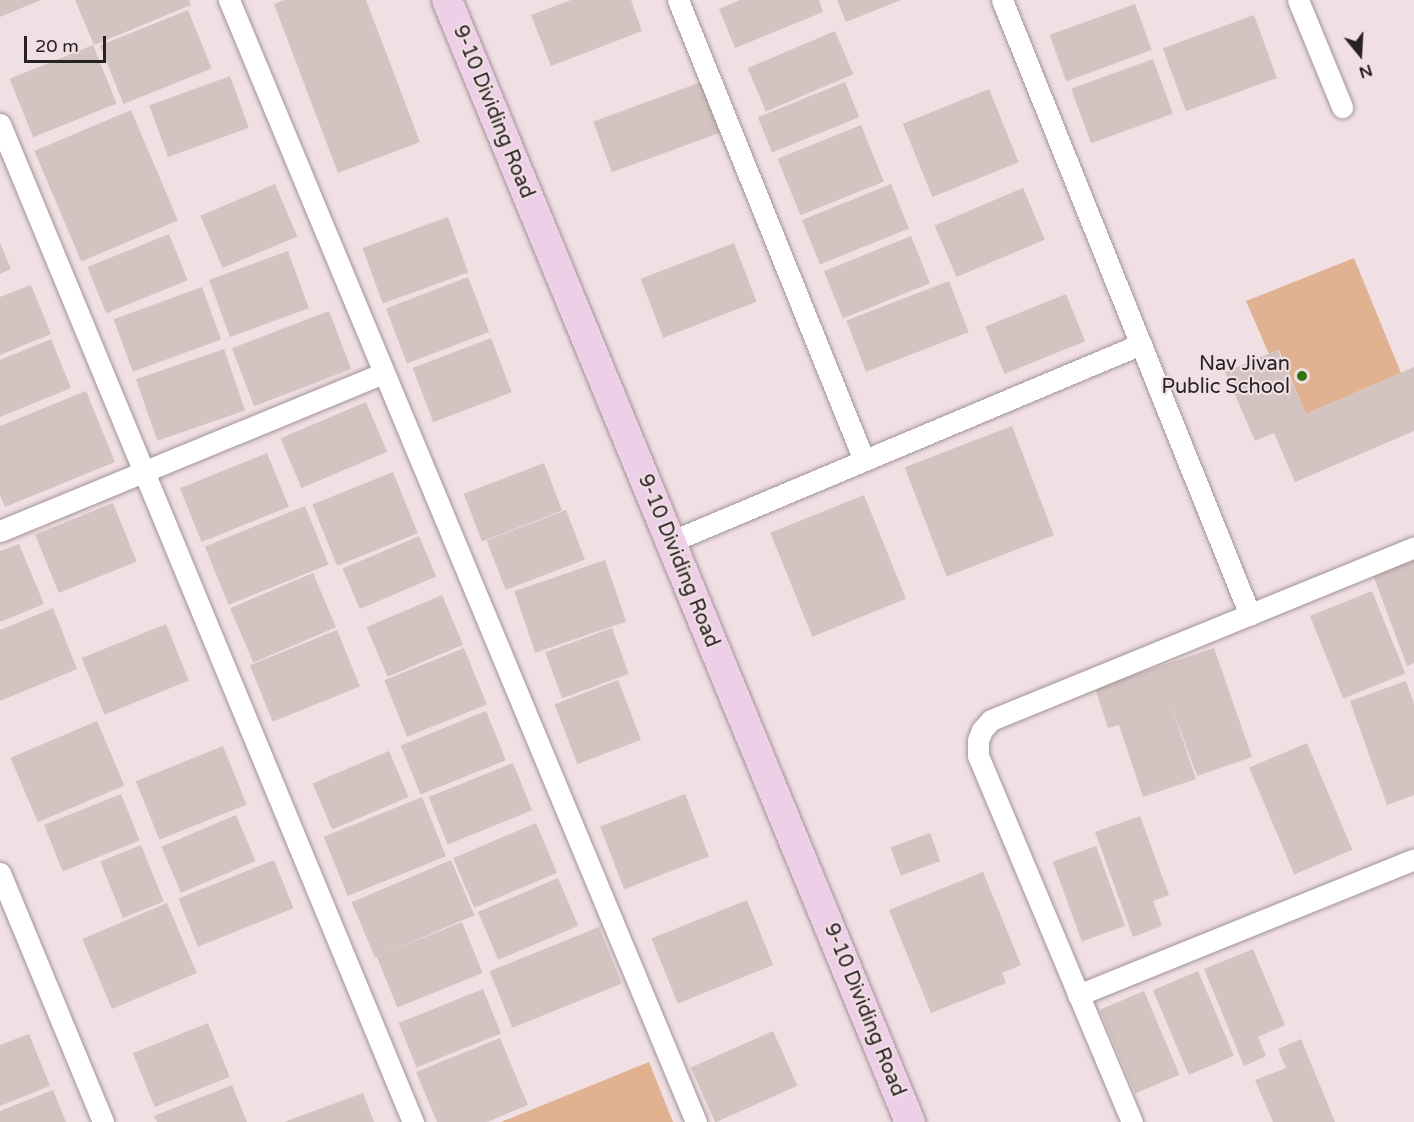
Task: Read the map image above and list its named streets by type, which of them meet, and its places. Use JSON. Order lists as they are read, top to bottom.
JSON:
{
  "streets": {
    "street": ["9-10 Dividing Road"]
  },
  "places": ["Nav Jivan Public School"],
  "scale_bar": "20 m",
  "north": "bottom"
}
